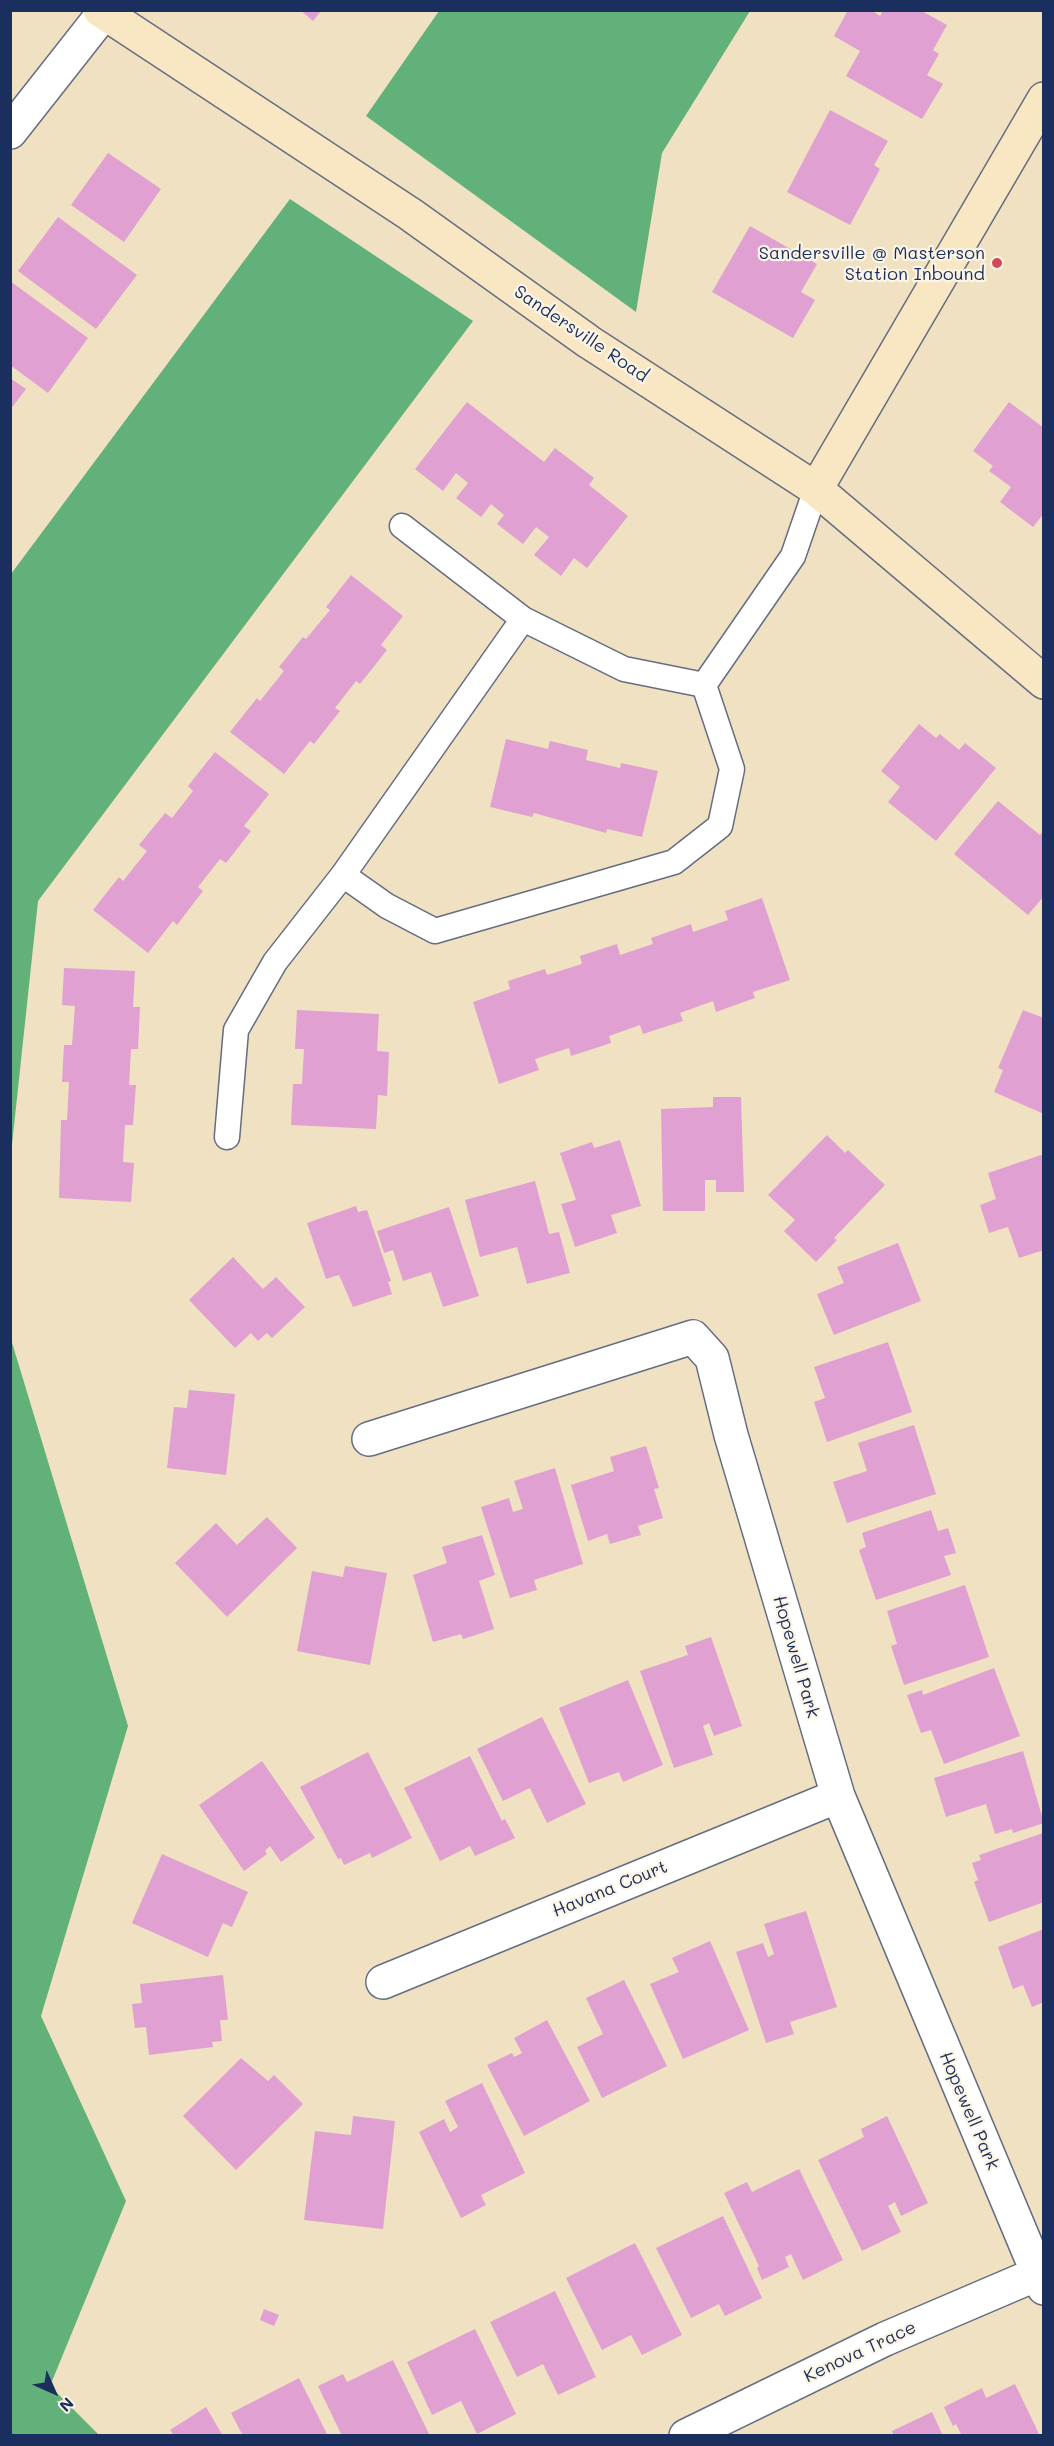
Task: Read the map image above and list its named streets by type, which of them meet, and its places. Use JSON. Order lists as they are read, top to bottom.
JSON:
{
  "streets": {
    "street": [
      "Sandersville Road",
      "Hopewell Park",
      "Havana Court",
      "Kenova Trace"
    ]
  },
  "crossings": [
    ["Hopewell Park", "Havana Court"],
    ["Hopewell Park", "Kenova Trace"]
  ],
  "places": ["Sandersville @ Masterson Station Inbound"],
  "north": "bottom right"
}
